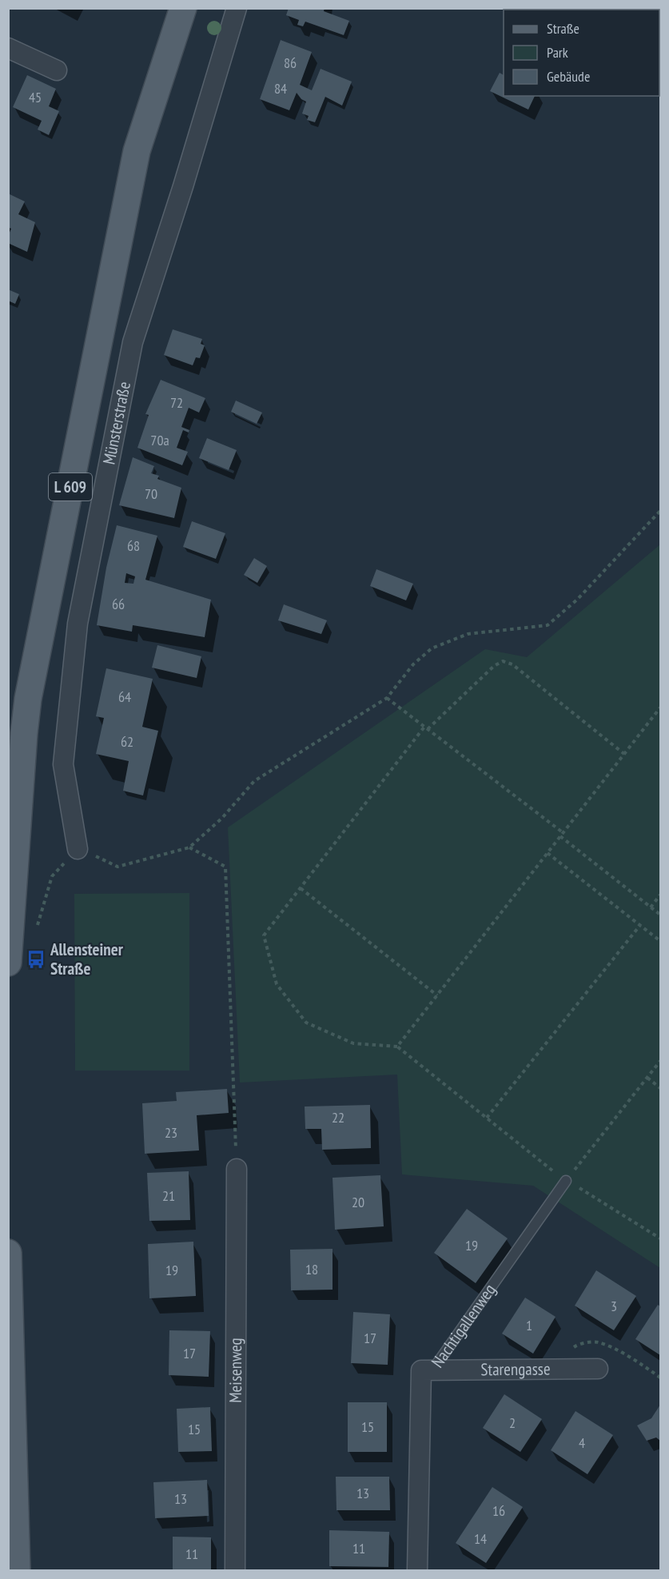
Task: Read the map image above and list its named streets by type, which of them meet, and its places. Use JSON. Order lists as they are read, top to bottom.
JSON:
{
  "streets": {
    "main road": ["Münsterstraße", "L 609"],
    "street": ["Nachtigallenweg", "Meisenweg", "Starengasse"]
  },
  "crossings": [
    ["Nachtigallenweg", "Starengasse"]
  ],
  "places": {
    "bus stop": ["Allensteiner Straße"]
  },
  "house_numbers": [
    "86",
    "84",
    "45",
    "72",
    "70a",
    "70",
    "68",
    "66",
    "64",
    "62",
    "22",
    "23",
    "21",
    "20",
    "19",
    "18",
    "19",
    "3",
    "1",
    "17",
    "17",
    "2",
    "15",
    "15",
    "4",
    "13",
    "13",
    "16",
    "14",
    "11",
    "11"
  ],
  "legend": ["Straße", "Park", "Gebäude"]
}
